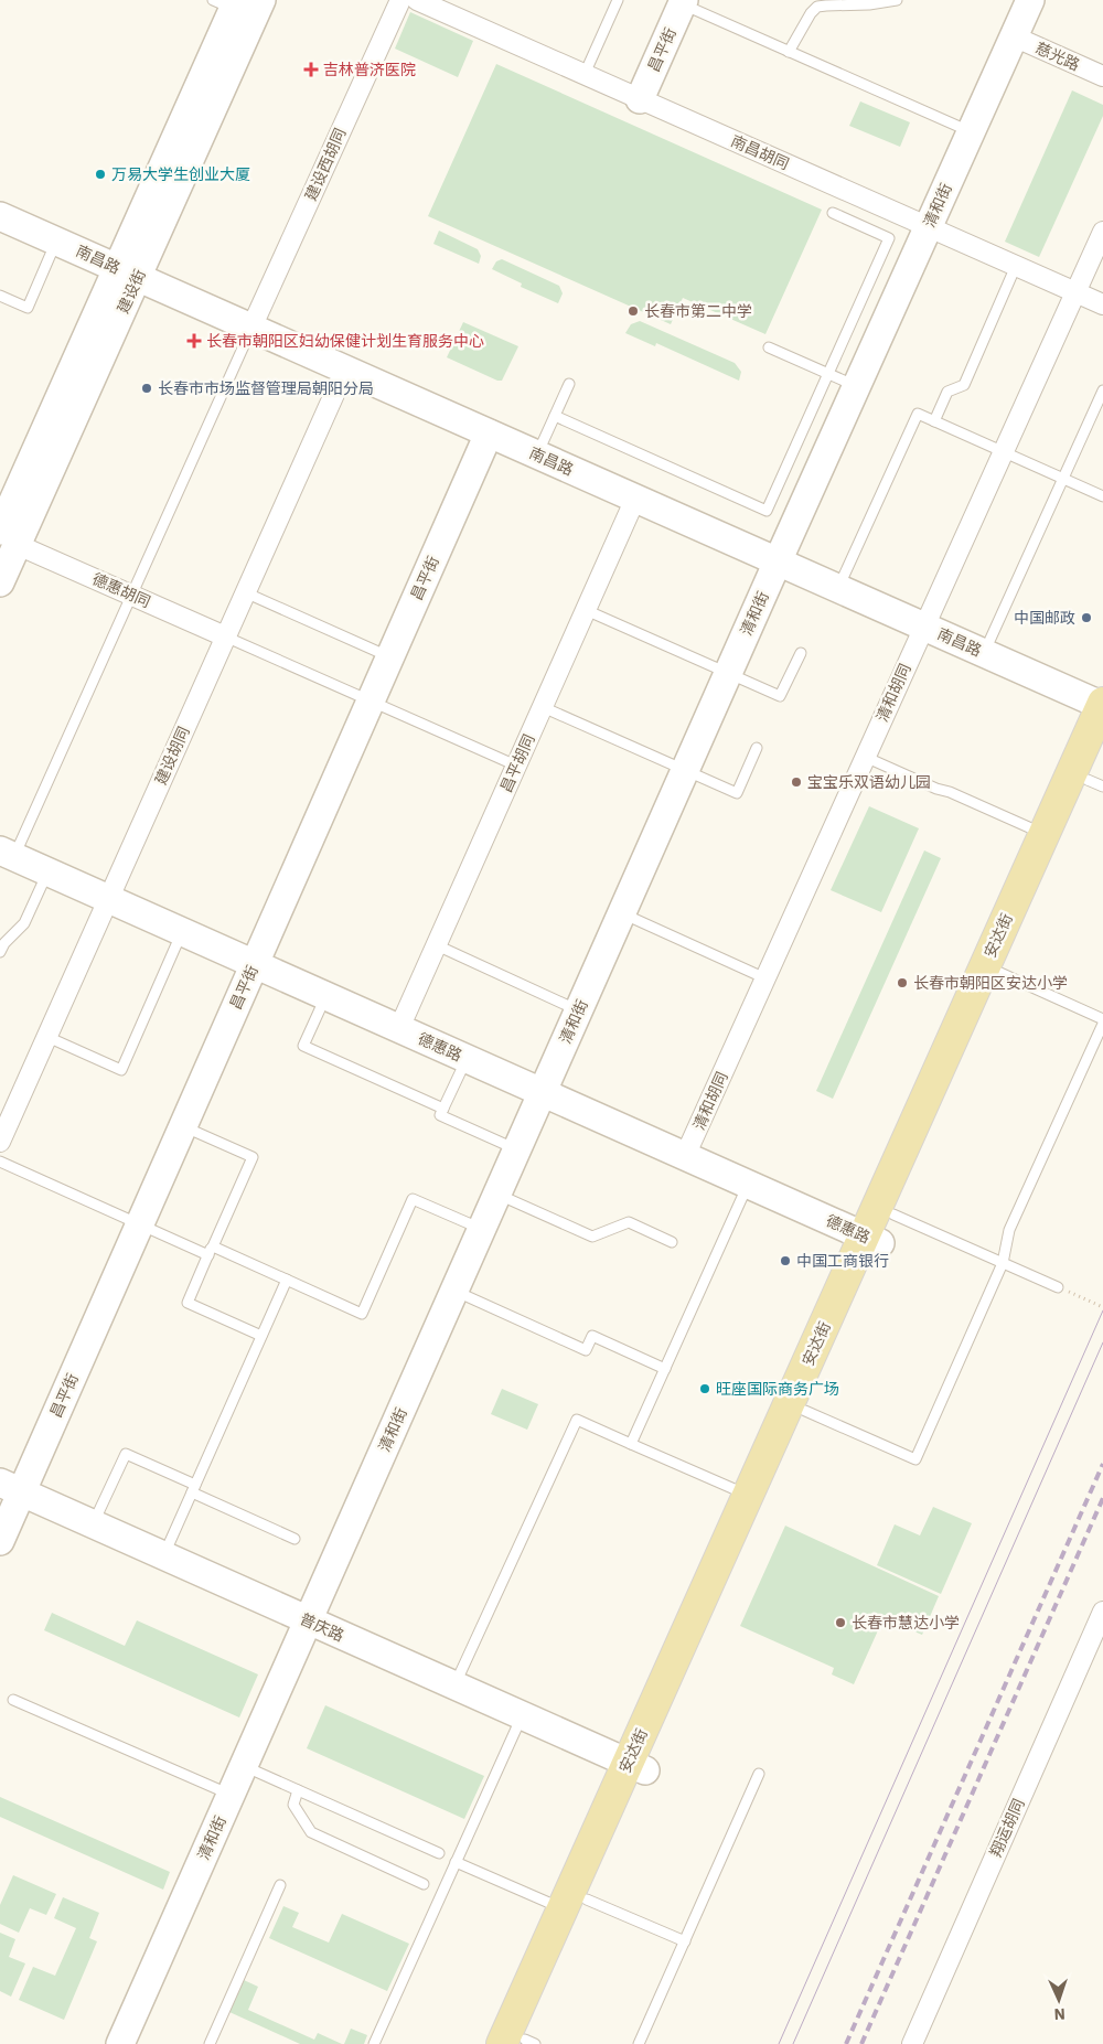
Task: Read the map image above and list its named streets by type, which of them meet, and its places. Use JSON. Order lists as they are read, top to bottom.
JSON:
{
  "streets": {
    "main road": ["安达街"],
    "street": [
      "昌平街",
      "慈光路",
      "南昌胡同",
      "建设西胡同",
      "清和街",
      "南昌路",
      "建设街",
      "德惠胡同",
      "清和胡同",
      "建设胡同",
      "昌平胡同",
      "德惠路",
      "普庆路",
      "翔运胡同"
    ]
  },
  "crossings": [
    ["昌平街", "南昌胡同"],
    ["昌平街", "南昌路"],
    ["昌平街", "德惠路"],
    ["昌平街", "普庆路"],
    ["慈光路", "清和街"],
    ["南昌胡同", "清和街"],
    ["南昌胡同", "清和胡同"],
    ["建设西胡同", "南昌路"],
    ["清和街", "南昌路"],
    ["清和街", "德惠路"],
    ["清和街", "普庆路"],
    ["南昌路", "建设街"],
    ["南昌路", "清和胡同"],
    ["南昌路", "建设胡同"],
    ["南昌路", "昌平胡同"],
    ["南昌路", "安达街"],
    ["建设街", "德惠胡同"],
    ["德惠胡同", "建设胡同"],
    ["清和胡同", "德惠路"],
    ["建设胡同", "德惠路"],
    ["昌平胡同", "德惠路"],
    ["安达街", "德惠路"],
    ["安达街", "普庆路"]
  ],
  "places": {
    "health": ["吉林普济医院", "长春市朝阳区妇幼保健计划生育服务中心"],
    "other": [
      "万易大学生创业大厦",
      "长春市第二中学",
      "长春市市场监督管理局朝阳分局",
      "中国邮政",
      "宝宝乐双语幼儿园",
      "长春市朝阳区安达小学",
      "中国工商银行",
      "旺座国际商务广场",
      "长春市慧达小学"
    ]
  },
  "north": "bottom"
}
